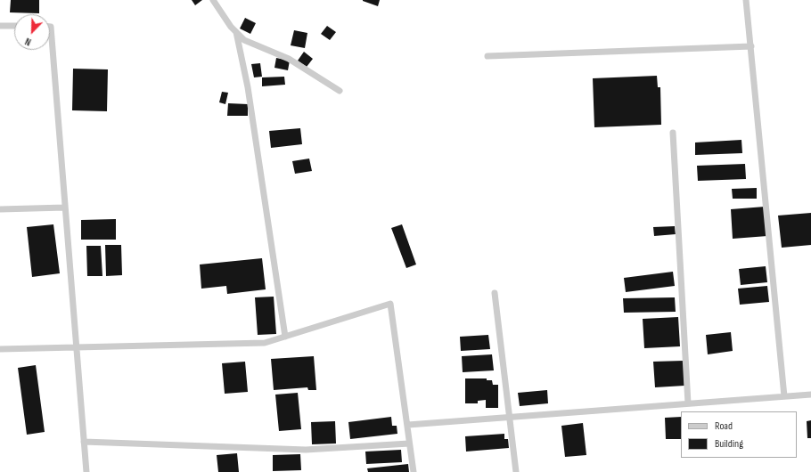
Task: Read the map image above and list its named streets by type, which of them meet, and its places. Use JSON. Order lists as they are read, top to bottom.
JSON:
{
  "legend": ["Road", "Building"],
  "north": "bottom left"
}
